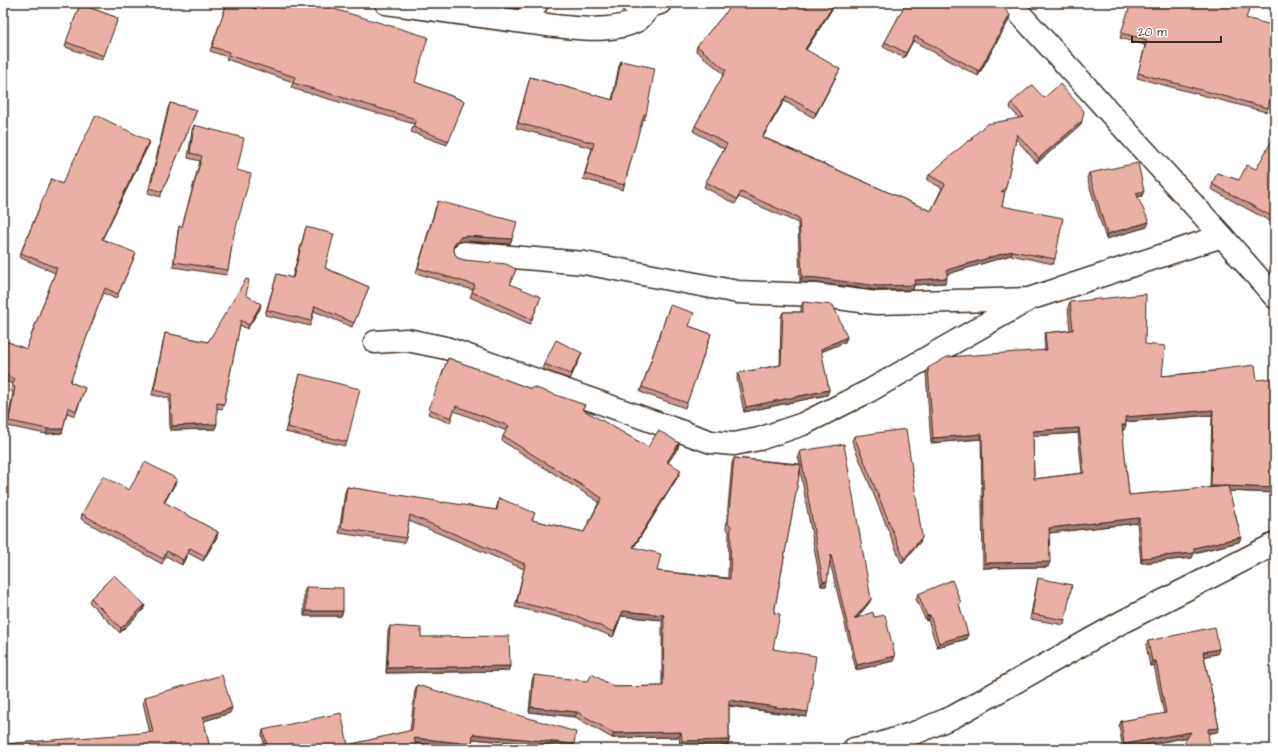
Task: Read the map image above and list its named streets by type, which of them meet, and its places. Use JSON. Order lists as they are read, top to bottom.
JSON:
{
  "scale_bar": "20 m"
}
